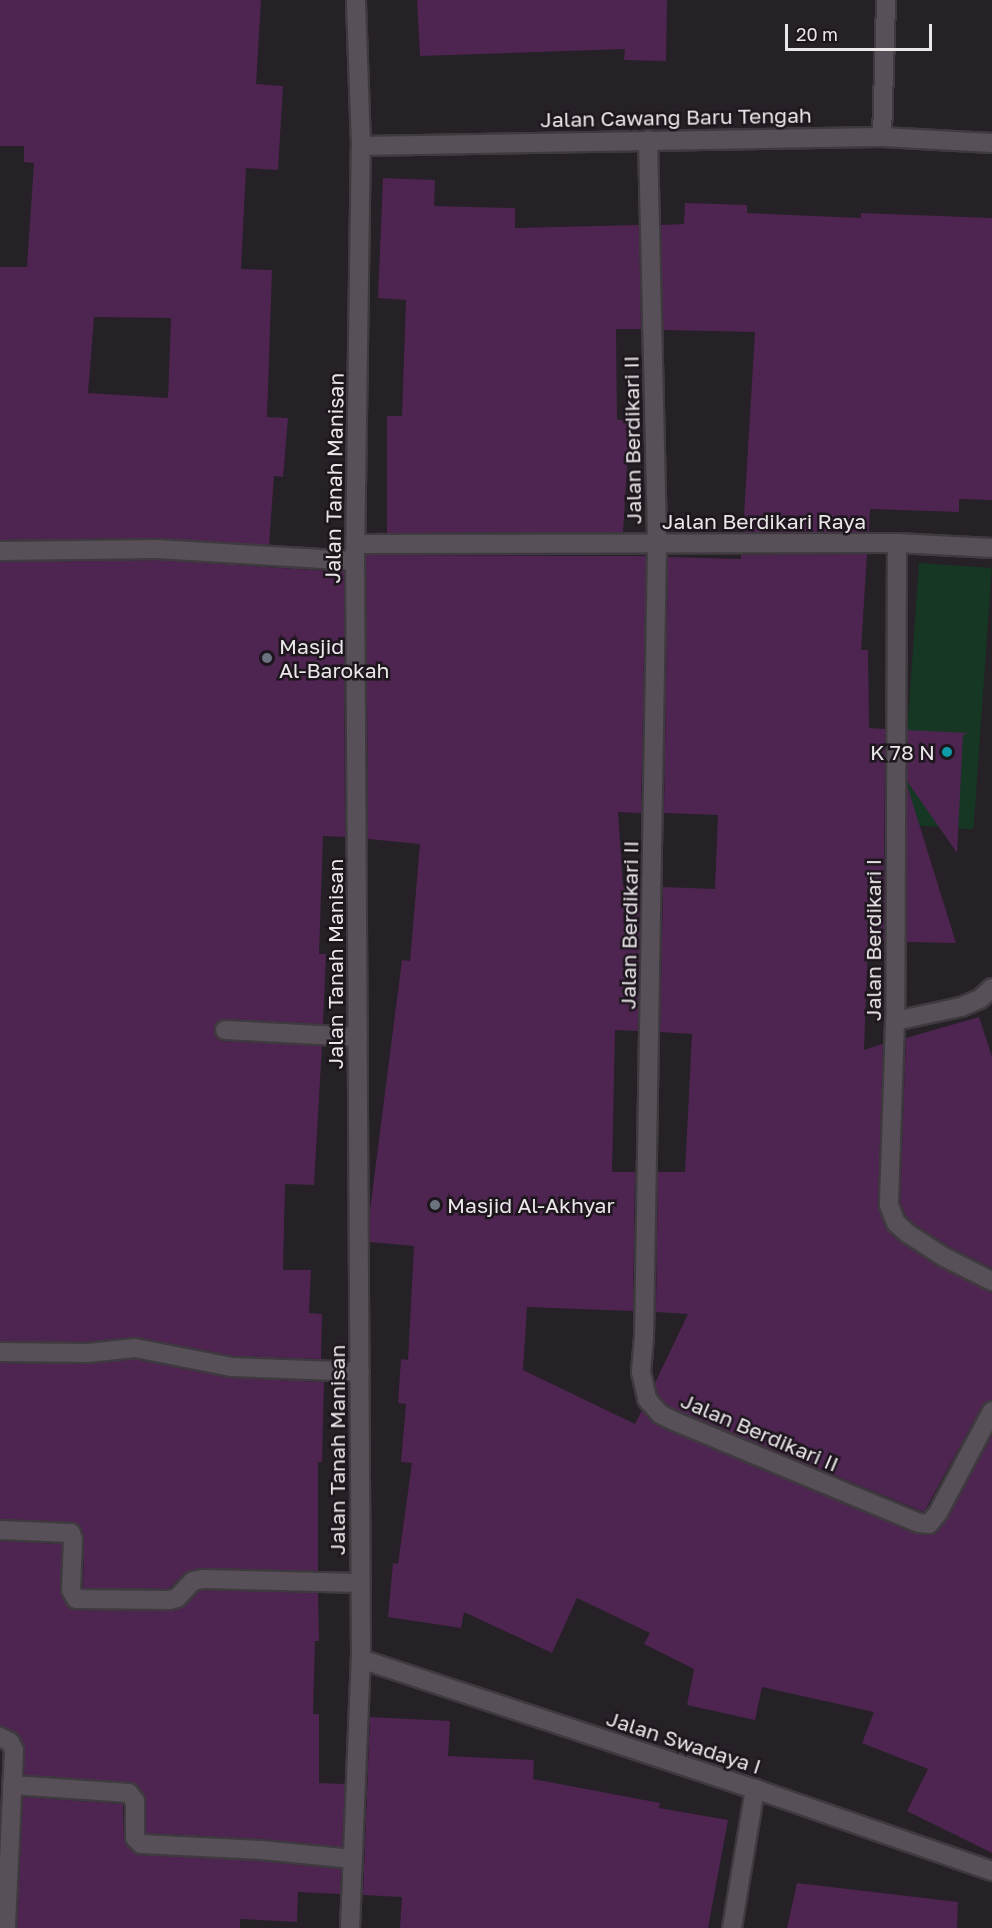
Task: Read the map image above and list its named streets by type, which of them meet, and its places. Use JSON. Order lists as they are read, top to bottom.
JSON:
{
  "streets": {
    "street": [
      "Jalan Cawang Baru Tengah",
      "Jalan Berdikari II",
      "Jalan Tanah Manisan",
      "Jalan Berdikari Raya",
      "Jalan Berdikari I",
      "Jalan Swadaya I"
    ]
  },
  "crossings": [
    ["Jalan Cawang Baru Tengah", "Jalan Berdikari II"],
    ["Jalan Cawang Baru Tengah", "Jalan Tanah Manisan"],
    ["Jalan Berdikari II", "Jalan Berdikari Raya"],
    ["Jalan Tanah Manisan", "Jalan Berdikari Raya"],
    ["Jalan Tanah Manisan", "Jalan Swadaya I"],
    ["Jalan Berdikari Raya", "Jalan Berdikari I"]
  ],
  "places": ["Masjid Al-Barokah", "K 78 N", "Masjid Al-Akhyar"],
  "scale_bar": "20 m"
}
